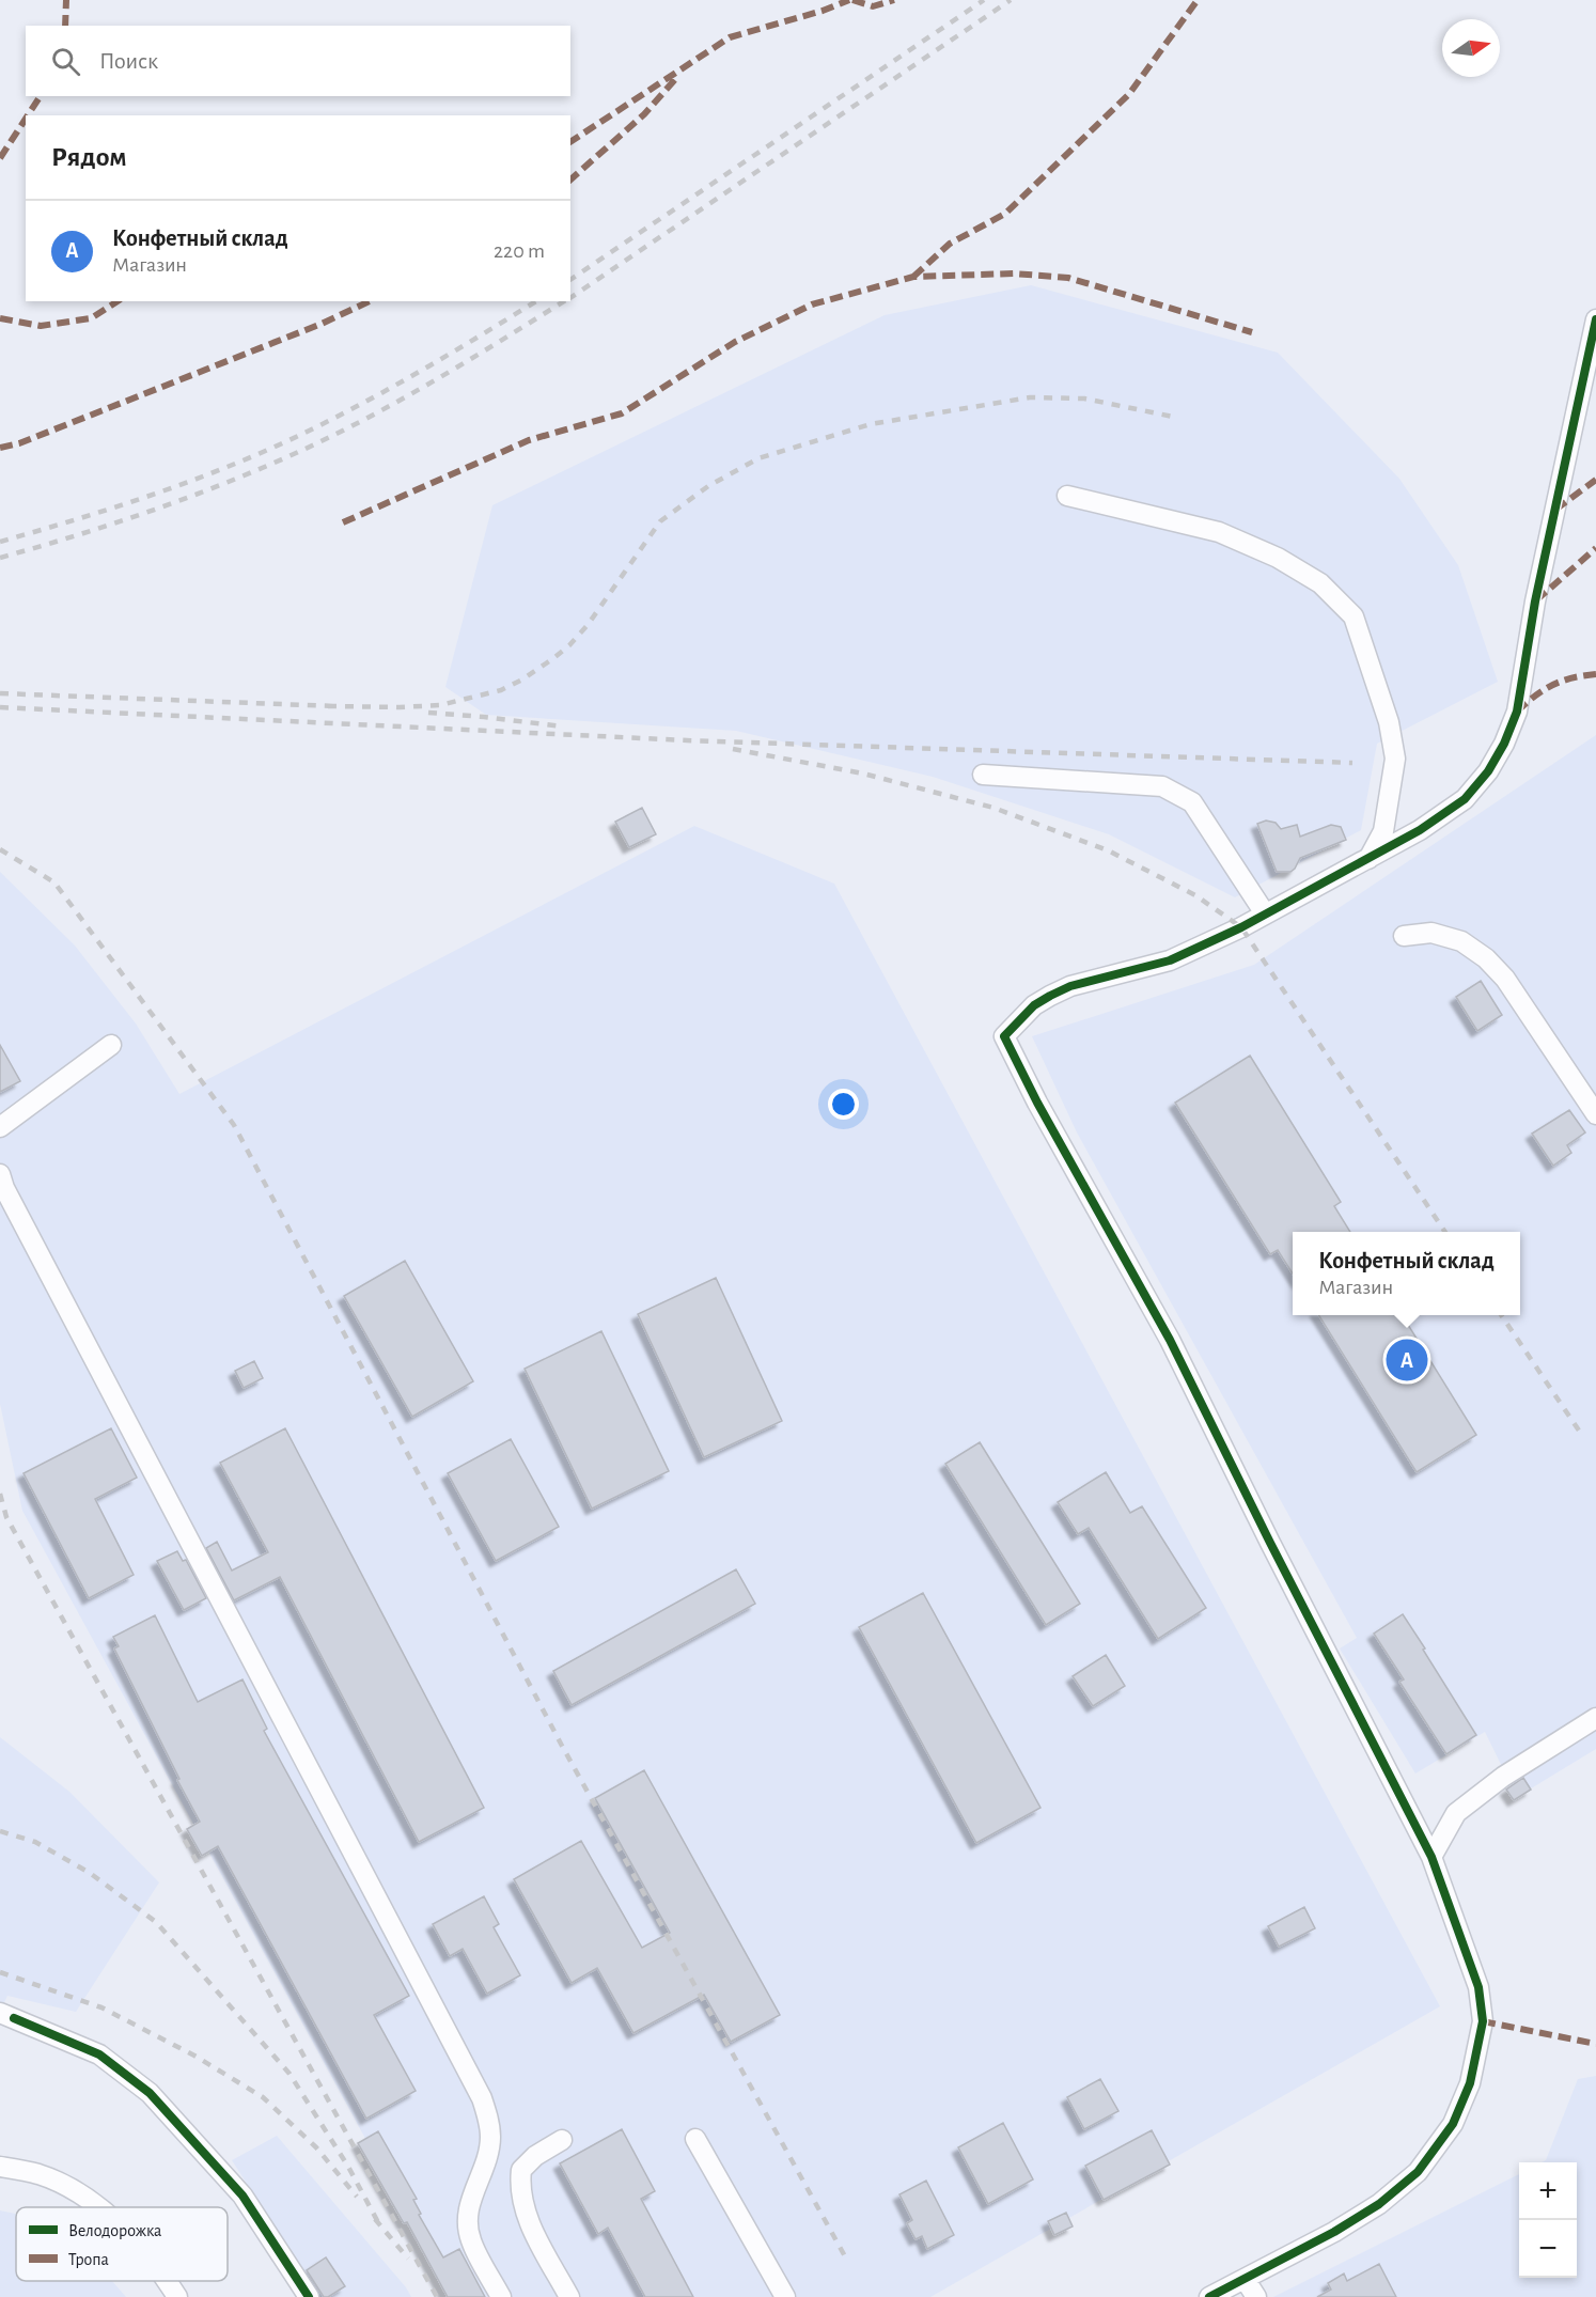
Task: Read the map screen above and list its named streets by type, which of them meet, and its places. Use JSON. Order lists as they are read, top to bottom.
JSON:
{
  "legend": ["Велодорожка", "Тропа"],
  "north": "right",
  "page": {
    "search": "Поиск",
    "heading": "Рядом",
    "list": [
      {
        "mark": "A",
        "name": "Конфетный склад",
        "note": "Магазин",
        "value": "220 m"
      }
    ],
    "popup": ["Конфетный склад", "Магазин"],
    "pins": "A",
    "map_buttons": ["+", "−"]
  }
}
